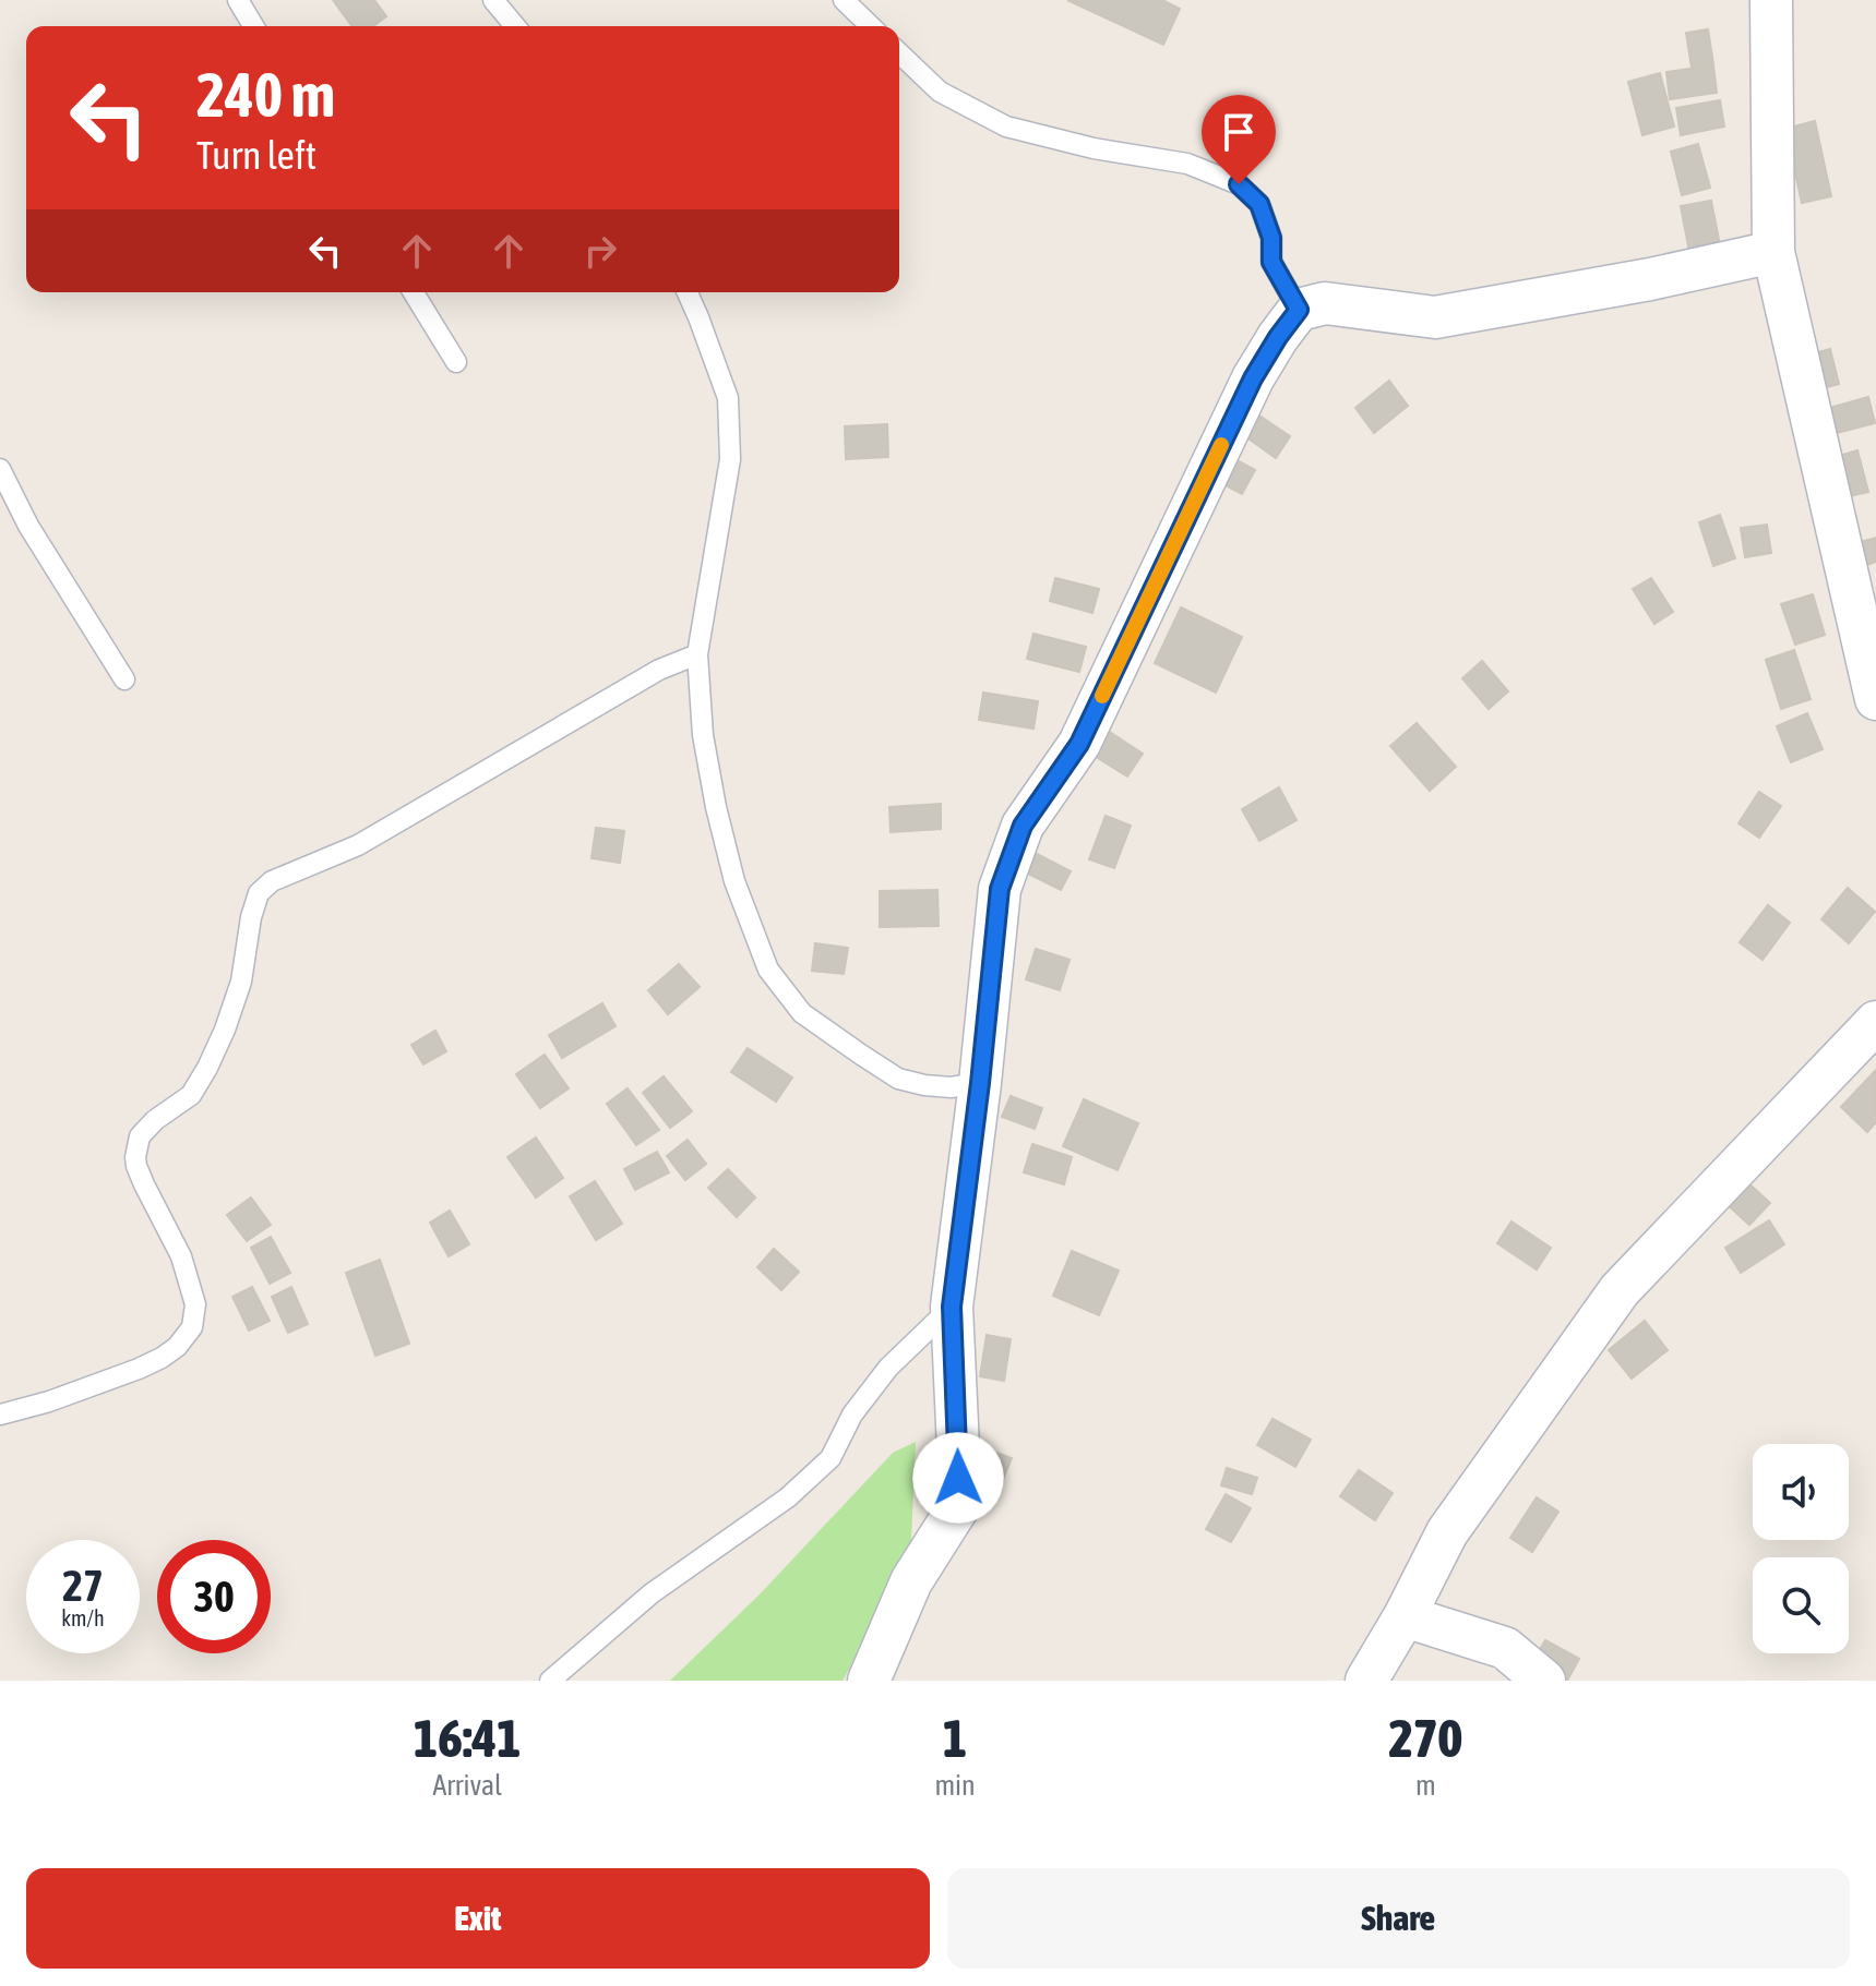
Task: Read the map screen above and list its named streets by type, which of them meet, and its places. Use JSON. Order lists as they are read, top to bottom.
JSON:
{
  "page": {
    "turn": ["240 m", "Turn left"],
    "speed": "27 km/h",
    "limit": "30",
    "eta": [
      "16:41",
      "Arrival",
      "1",
      "min",
      "270",
      "m"
    ],
    "buttons": ["Exit", "Share"]
  }
}
